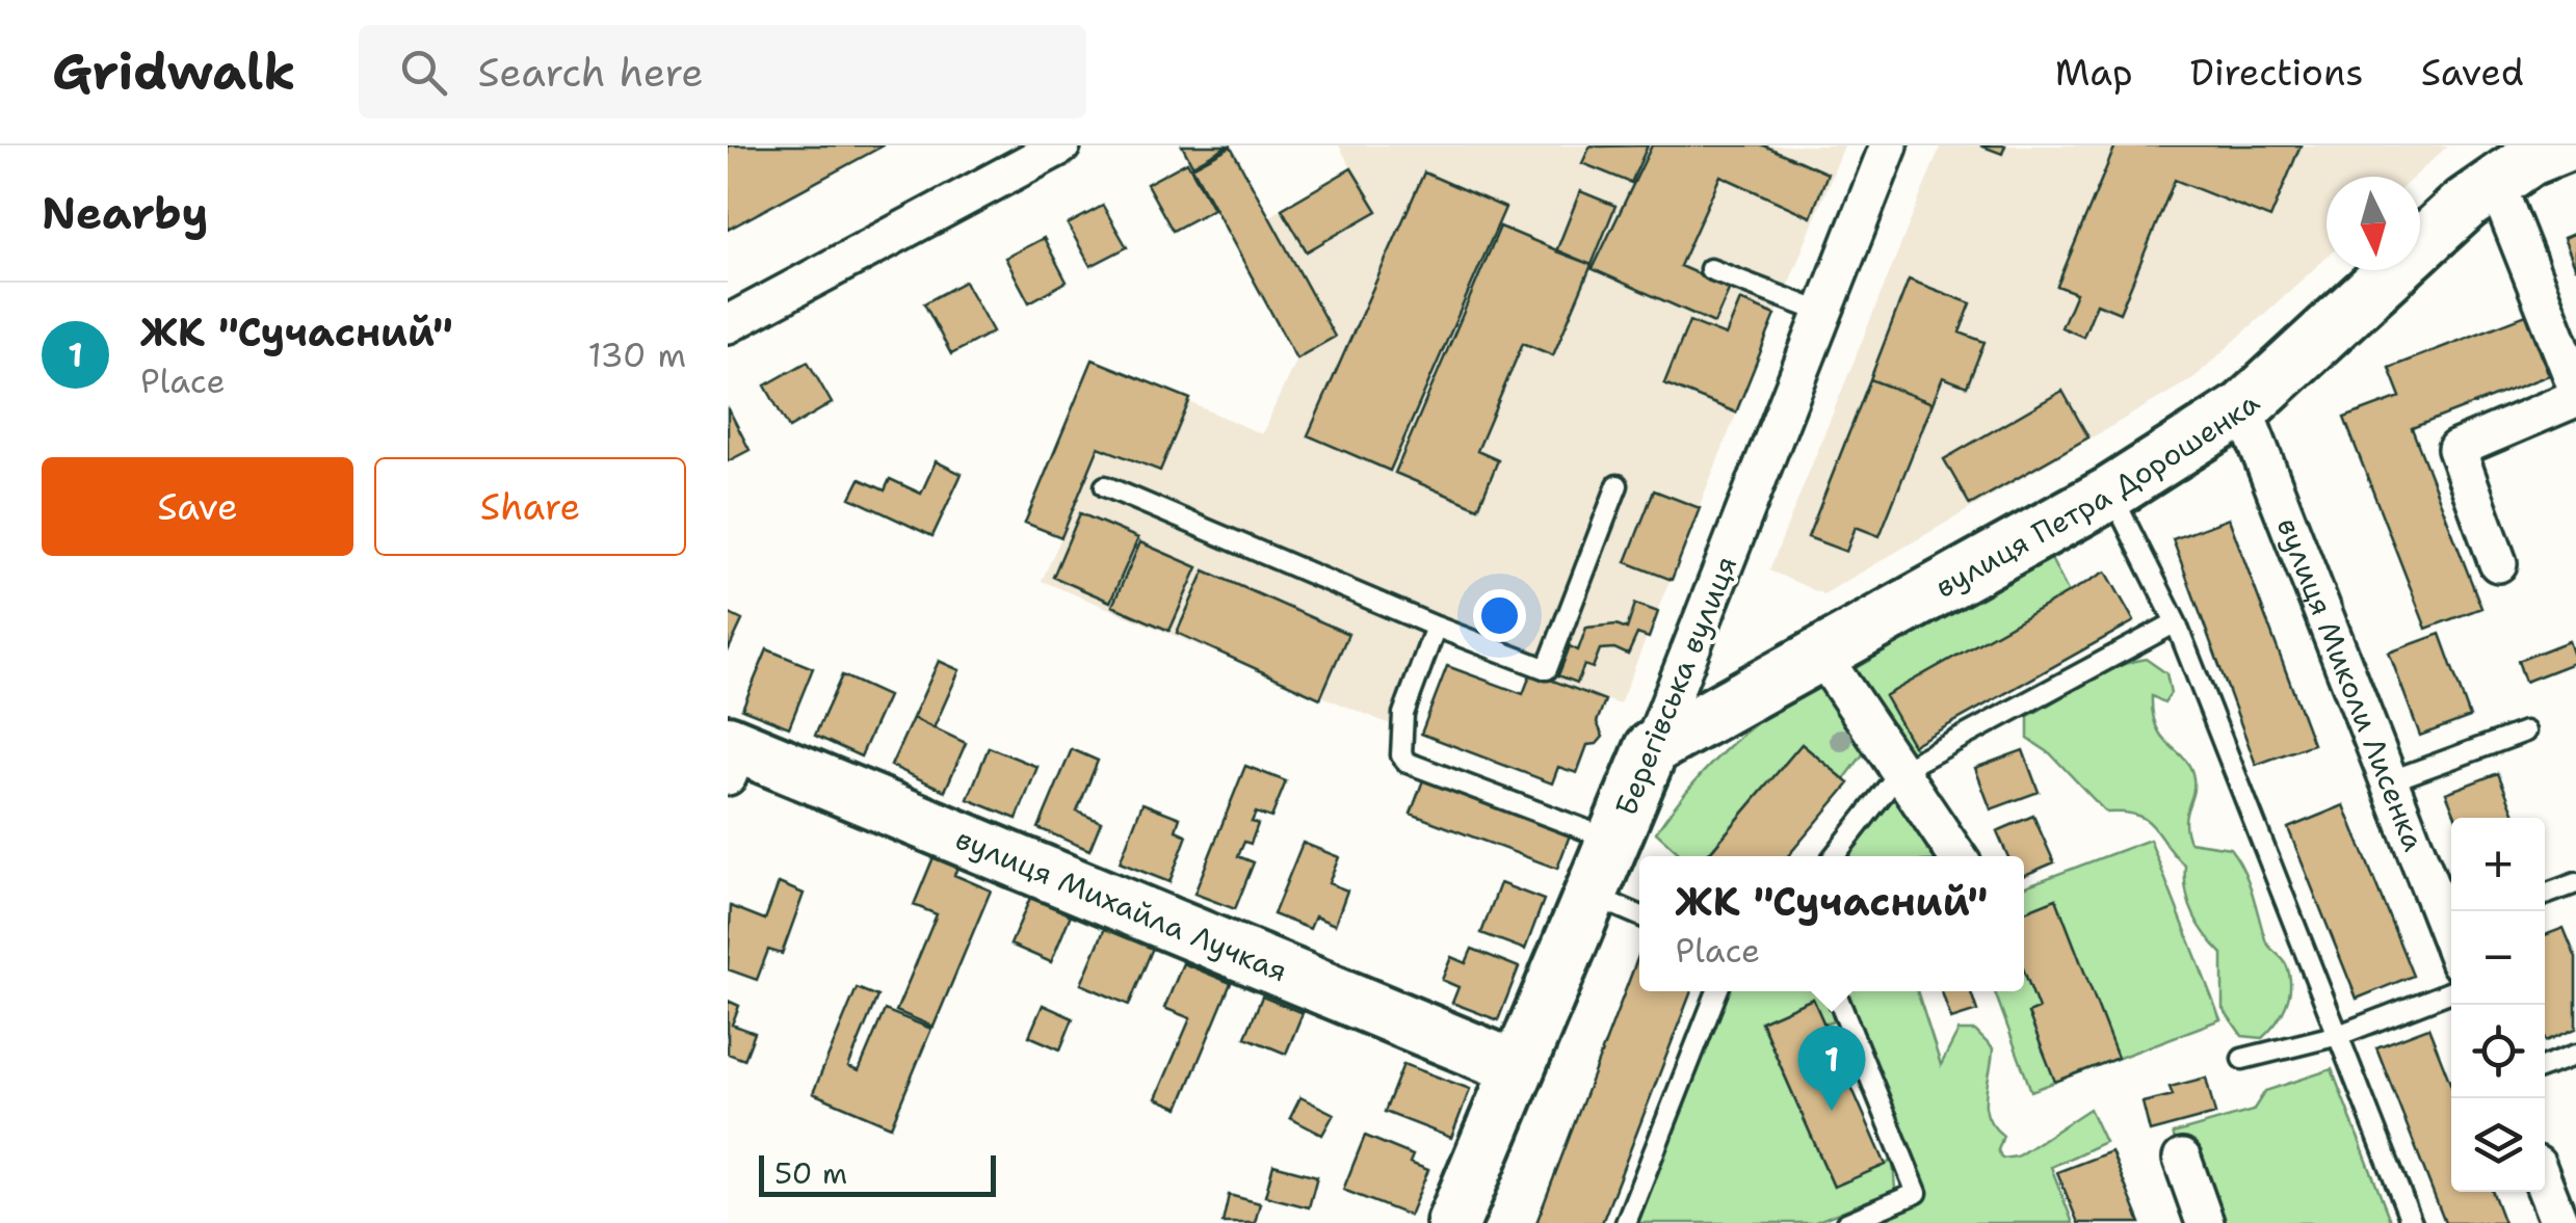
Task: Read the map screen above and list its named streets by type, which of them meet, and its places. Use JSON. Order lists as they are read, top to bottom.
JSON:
{
  "streets": {
    "main road": ["вулиця Петра Дорошенка", "Берегівська вулиця", "вулиця Михайла Лучкая"],
    "street": ["вулиця Миколи Лисенка"]
  },
  "crossings": [
    ["вулиця Петра Дорошенка", "Берегівська вулиця"],
    ["вулиця Петра Дорошенка", "вулиця Миколи Лисенка"],
    ["Берегівська вулиця", "вулиця Михайла Лучкая"]
  ],
  "scale_bar": "50 m",
  "north": "bottom",
  "page": {
    "header": "Gridwalk",
    "search": "Search here",
    "nav": ["Map", "Directions", "Saved"],
    "heading": "Nearby",
    "list": [
      {
        "mark": "1",
        "name": "ЖК \"Сучасний\"",
        "note": "Place",
        "value": "130 m"
      }
    ],
    "buttons": ["Save", "Share"],
    "map_buttons": ["+", "−"],
    "popup": ["ЖК \"Сучасний\"", "Place"],
    "pins": "1",
    "scale": "50 m"
  }
}
